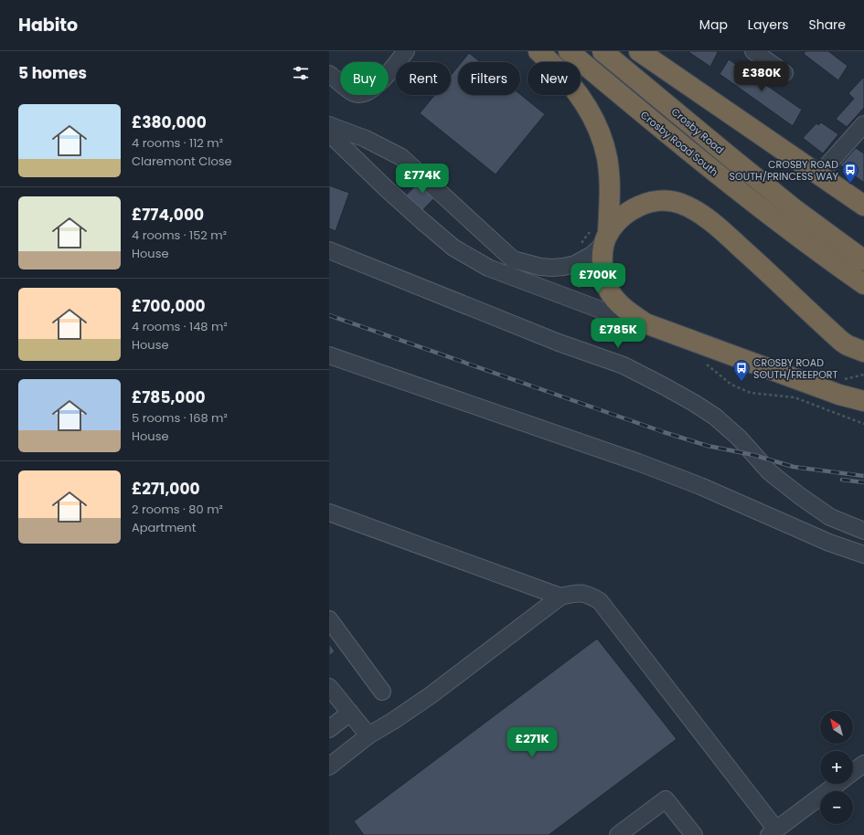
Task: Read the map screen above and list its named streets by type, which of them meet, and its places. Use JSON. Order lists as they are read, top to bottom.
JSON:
{
  "streets": {
    "highway": ["Crosby Road", "Crosby Road South"]
  },
  "places": {
    "bus stop": ["CROSBY ROAD SOUTH/PRINCESS WAY", "CROSBY ROAD SOUTH/FREEPORT"]
  },
  "north": "top left",
  "page": {
    "header": "Habito",
    "nav": ["Map", "Layers", "Share"],
    "heading": "5 homes",
    "price": [
      "£380K",
      "£774K",
      "£700K",
      "£785K",
      "£271K"
    ],
    "chip": [
      "Buy",
      "Rent",
      "Filters",
      "New"
    ],
    "list": [
      {
        "name": "£380,000",
        "note": "4 rooms · 112 m² · Claremont Close"
      },
      {
        "name": "£774,000",
        "note": "4 rooms · 152 m² · House"
      },
      {
        "name": "£700,000",
        "note": "4 rooms · 148 m² · House"
      },
      {
        "name": "£785,000",
        "note": "5 rooms · 168 m² · House"
      },
      {
        "name": "£271,000",
        "note": "2 rooms · 80 m² · Apartment"
      }
    ],
    "map_buttons": ["+", "−"]
  }
}
